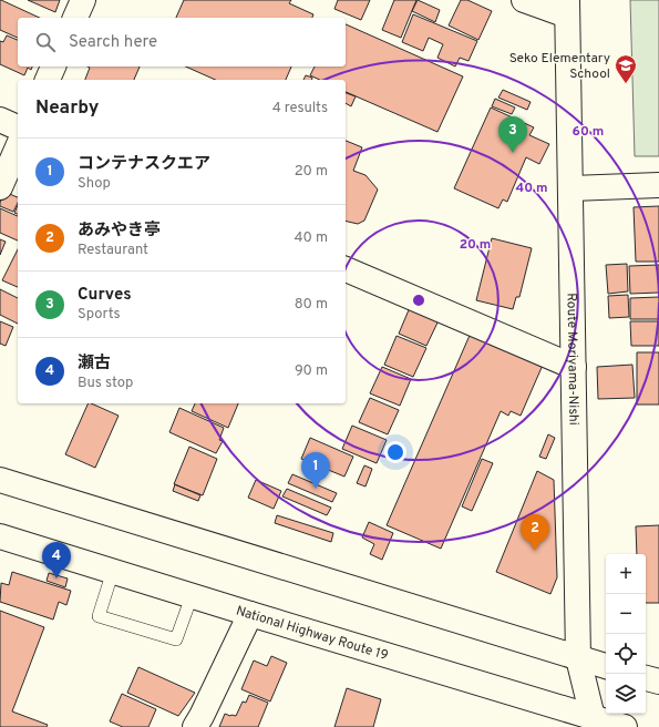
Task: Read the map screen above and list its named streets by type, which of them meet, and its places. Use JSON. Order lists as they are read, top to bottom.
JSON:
{
  "streets": {
    "main road": ["Route Moriyama-Nishi", "National Highway Route 19"]
  },
  "crossings": [
    ["Route Moriyama-Nishi", "National Highway Route 19"]
  ],
  "places": {
    "school or university": ["Seko Elementary School"]
  },
  "page": {
    "search": "Search here",
    "heading": ["Nearby", "4 results"],
    "pins": [
      "3",
      "1",
      "2",
      "4"
    ],
    "list": [
      {
        "mark": "1",
        "name": "コンテナスクエア",
        "note": "Shop",
        "value": "20 m"
      },
      {
        "mark": "2",
        "name": "あみやき亭",
        "note": "Restaurant",
        "value": "40 m"
      },
      {
        "mark": "3",
        "name": "Curves",
        "note": "Sports",
        "value": "80 m"
      },
      {
        "mark": "4",
        "name": "瀬古",
        "note": "Bus stop",
        "value": "90 m"
      }
    ],
    "map_buttons": ["+", "−"]
  },
  "rings": ["60 m", "40 m", "20 m"]
}
